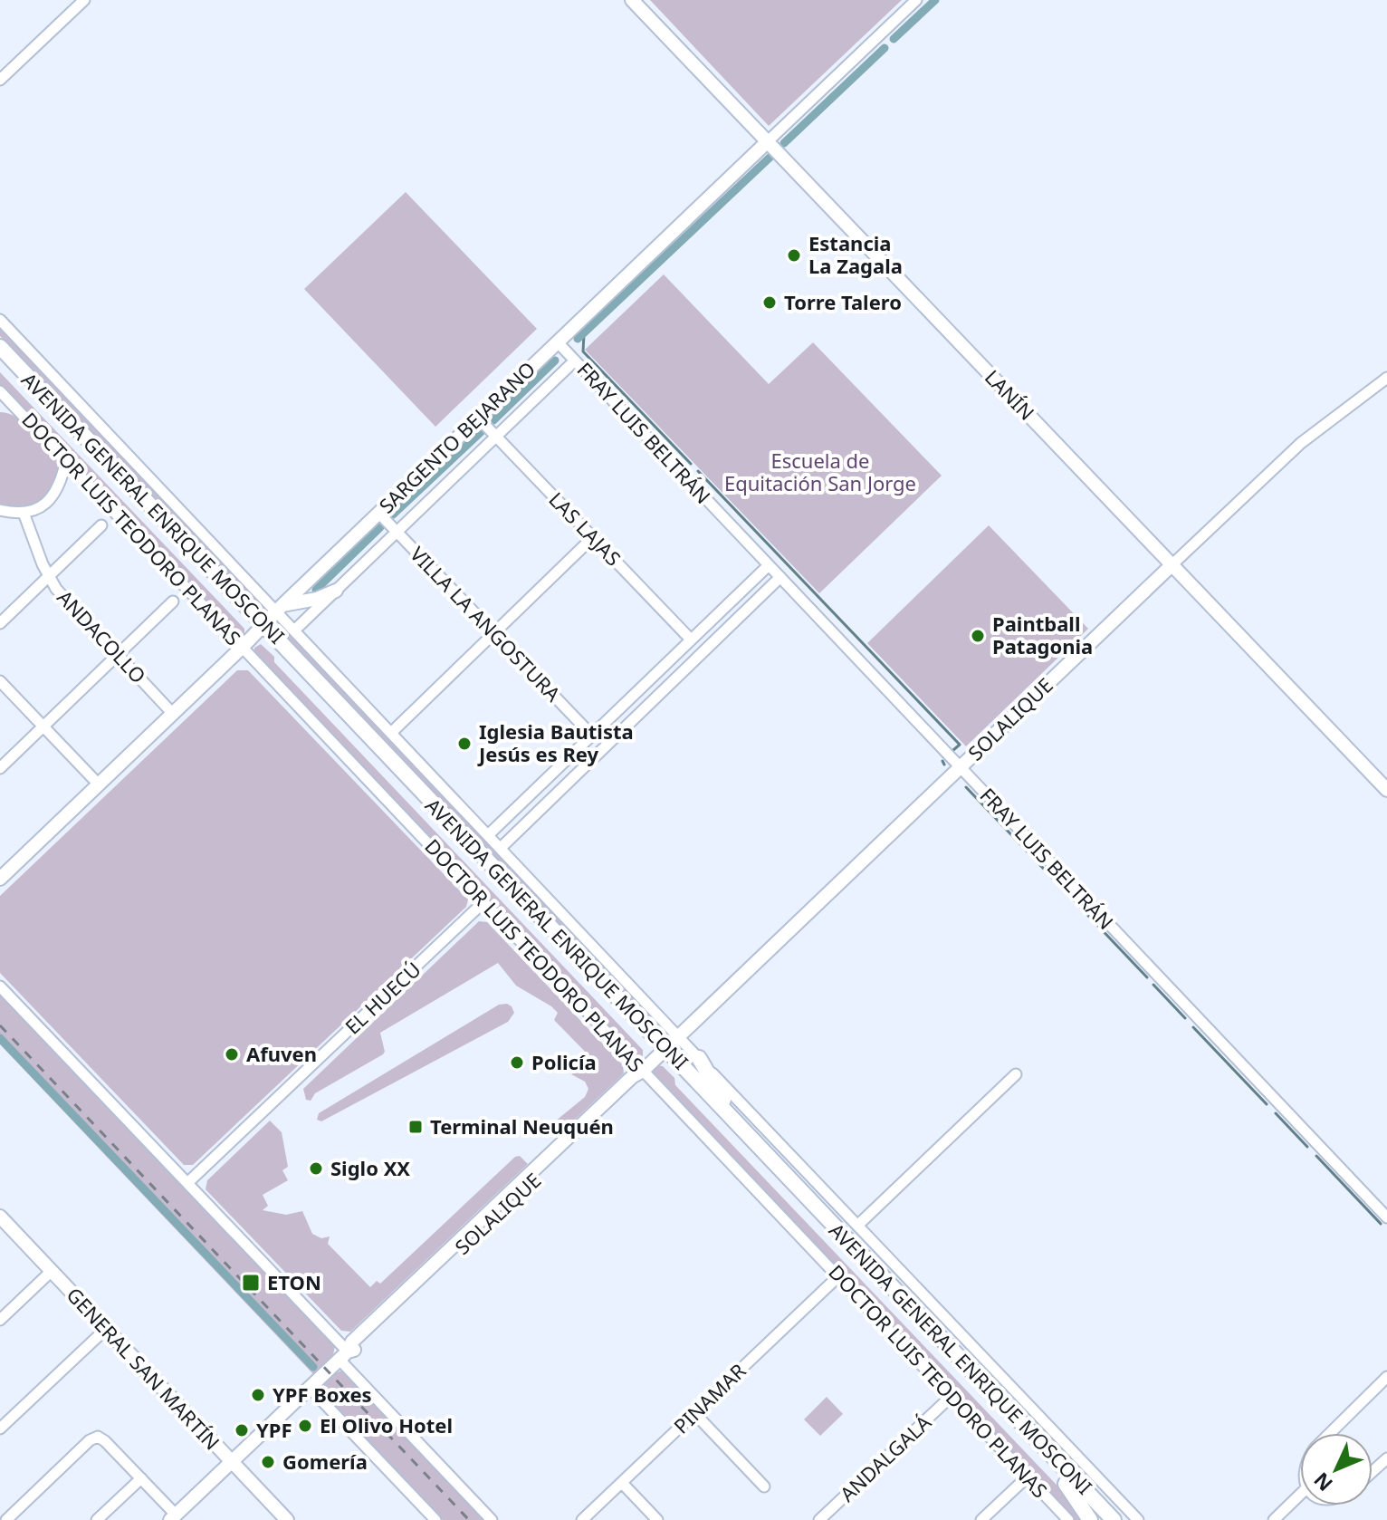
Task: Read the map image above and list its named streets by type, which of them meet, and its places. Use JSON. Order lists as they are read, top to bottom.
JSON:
{
  "streets": {
    "highway": ["AVENIDA GENERAL ENRIQUE MOSCONI"],
    "main road": [
      "LANÍN",
      "SARGENTO BEJARANO",
      "SOLALIQUE",
      "GENERAL SAN MARTÍN"
    ],
    "street": [
      "FRAY LUIS BELTRÁN",
      "DOCTOR LUIS TEODORO PLANAS",
      "LAS LAJAS",
      "VILLA LA ANGOSTURA",
      "ANDACOLLO",
      "EL HUECÚ",
      "PINAMAR",
      "ANDALGALÁ"
    ]
  },
  "crossings": [
    ["LANÍN", "SARGENTO BEJARANO"],
    ["LANÍN", "SOLALIQUE"],
    ["FRAY LUIS BELTRÁN", "SARGENTO BEJARANO"],
    ["FRAY LUIS BELTRÁN", "SOLALIQUE"],
    ["SARGENTO BEJARANO", "AVENIDA GENERAL ENRIQUE MOSCONI"],
    ["SARGENTO BEJARANO", "DOCTOR LUIS TEODORO PLANAS"],
    ["SARGENTO BEJARANO", "LAS LAJAS"],
    ["SARGENTO BEJARANO", "VILLA LA ANGOSTURA"],
    ["SARGENTO BEJARANO", "ANDACOLLO"],
    ["AVENIDA GENERAL ENRIQUE MOSCONI", "SOLALIQUE"],
    ["DOCTOR LUIS TEODORO PLANAS", "SOLALIQUE"],
    ["DOCTOR LUIS TEODORO PLANAS", "EL HUECÚ"],
    ["DOCTOR LUIS TEODORO PLANAS", "PINAMAR"],
    ["DOCTOR LUIS TEODORO PLANAS", "ANDALGALÁ"],
    ["SOLALIQUE", "GENERAL SAN MARTÍN"]
  ],
  "parks": ["Escuela de Equitación San Jorge"],
  "places": {
    "other": [
      "Estancia La Zagala",
      "Torre Talero",
      "Paintball Patagonia",
      "Iglesia Bautista Jesús es Rey",
      "Afuven",
      "Policía",
      "Siglo XX",
      "YPF Boxes",
      "El Olivo Hotel",
      "YPF",
      "Gomería"
    ],
    "transit": ["Terminal Neuquén", "ETON"]
  },
  "north": "bottom left"
}
